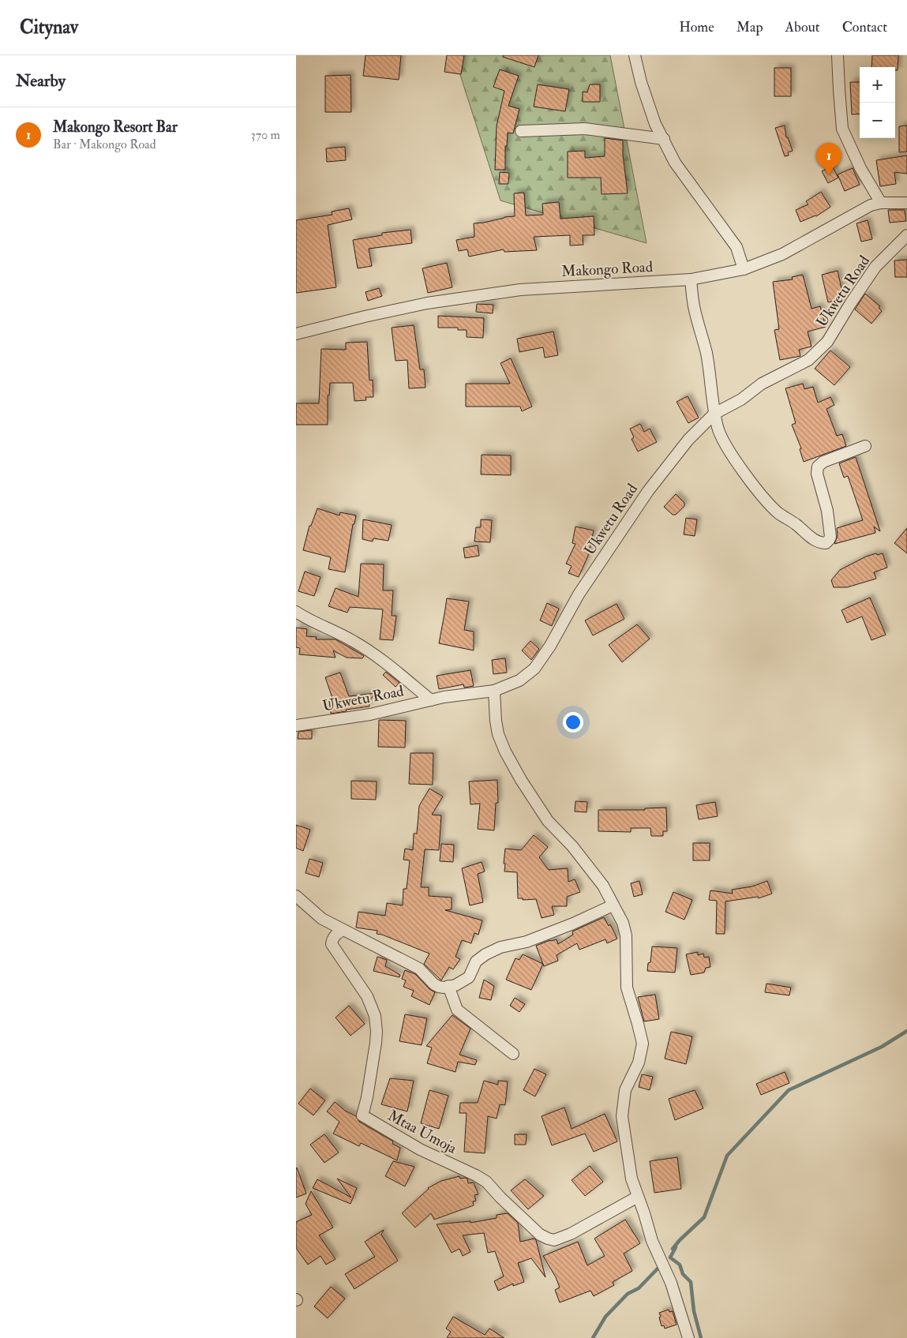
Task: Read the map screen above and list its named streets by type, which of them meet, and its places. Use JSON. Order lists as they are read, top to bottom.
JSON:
{
  "streets": {
    "street": ["Makongo Road", "Ukwetu Road", "Mtaa Umoja"]
  },
  "page": {
    "header": "Citynav",
    "nav": [
      "Home",
      "Map",
      "About",
      "Contact"
    ],
    "heading": "Nearby",
    "map_buttons": ["+", "−"],
    "list": [
      {
        "mark": "1",
        "name": "Makongo Resort Bar",
        "note": "Bar · Makongo Road",
        "value": "370 m"
      }
    ],
    "pins": "1"
  }
}
